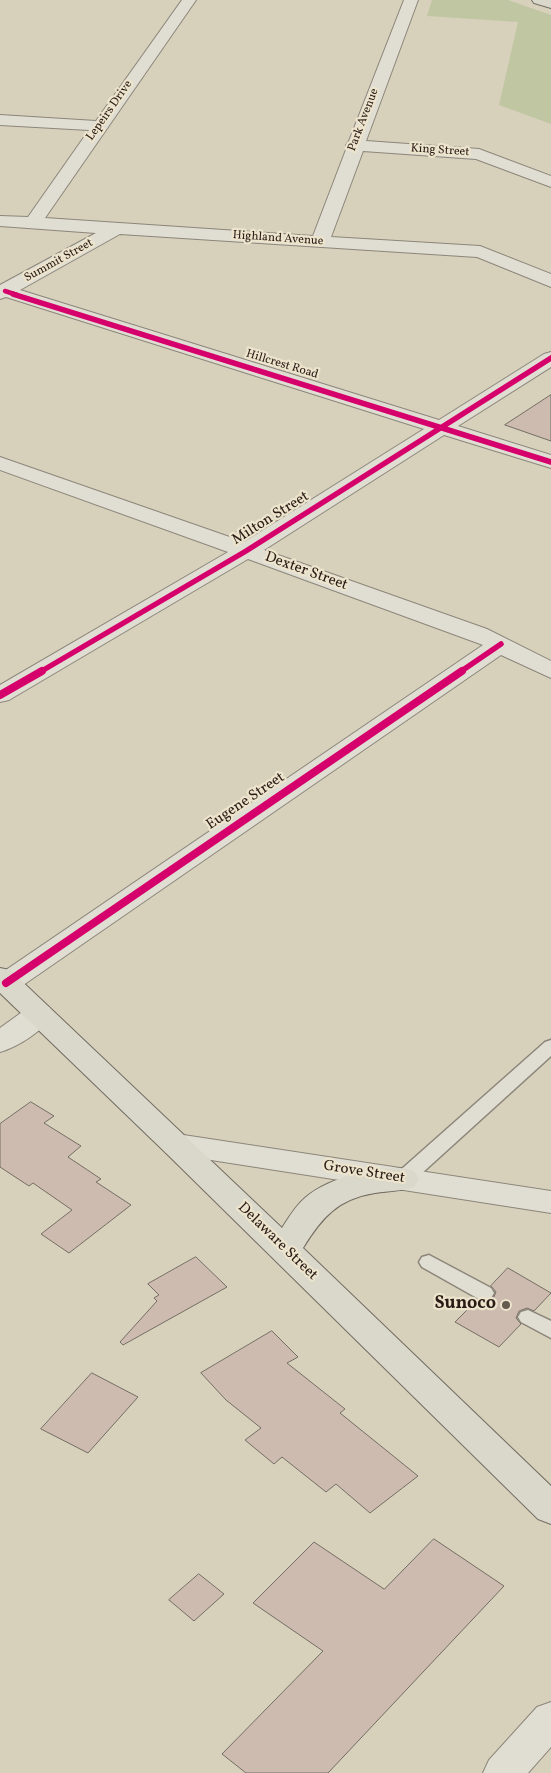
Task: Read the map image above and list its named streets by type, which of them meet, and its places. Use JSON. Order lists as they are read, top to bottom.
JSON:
{
  "streets": {
    "main road": ["Delaware Street"],
    "street": [
      "Lepeirs Drive",
      "Park Avenue",
      "King Street",
      "Highland Avenue",
      "Summit Street",
      "Hillcrest Road",
      "Milton Street",
      "Dexter Street",
      "Eugene Street",
      "Grove Street"
    ]
  },
  "crossings": [
    ["Lepeirs Drive", "Highland Avenue"],
    ["Park Avenue", "King Street"],
    ["Park Avenue", "Highland Avenue"],
    ["Highland Avenue", "Summit Street"],
    ["Summit Street", "Hillcrest Road"],
    ["Hillcrest Road", "Milton Street"],
    ["Milton Street", "Dexter Street"],
    ["Dexter Street", "Eugene Street"],
    ["Eugene Street", "Delaware Street"],
    ["Grove Street", "Delaware Street"]
  ],
  "places": ["Sunoco"]
}
